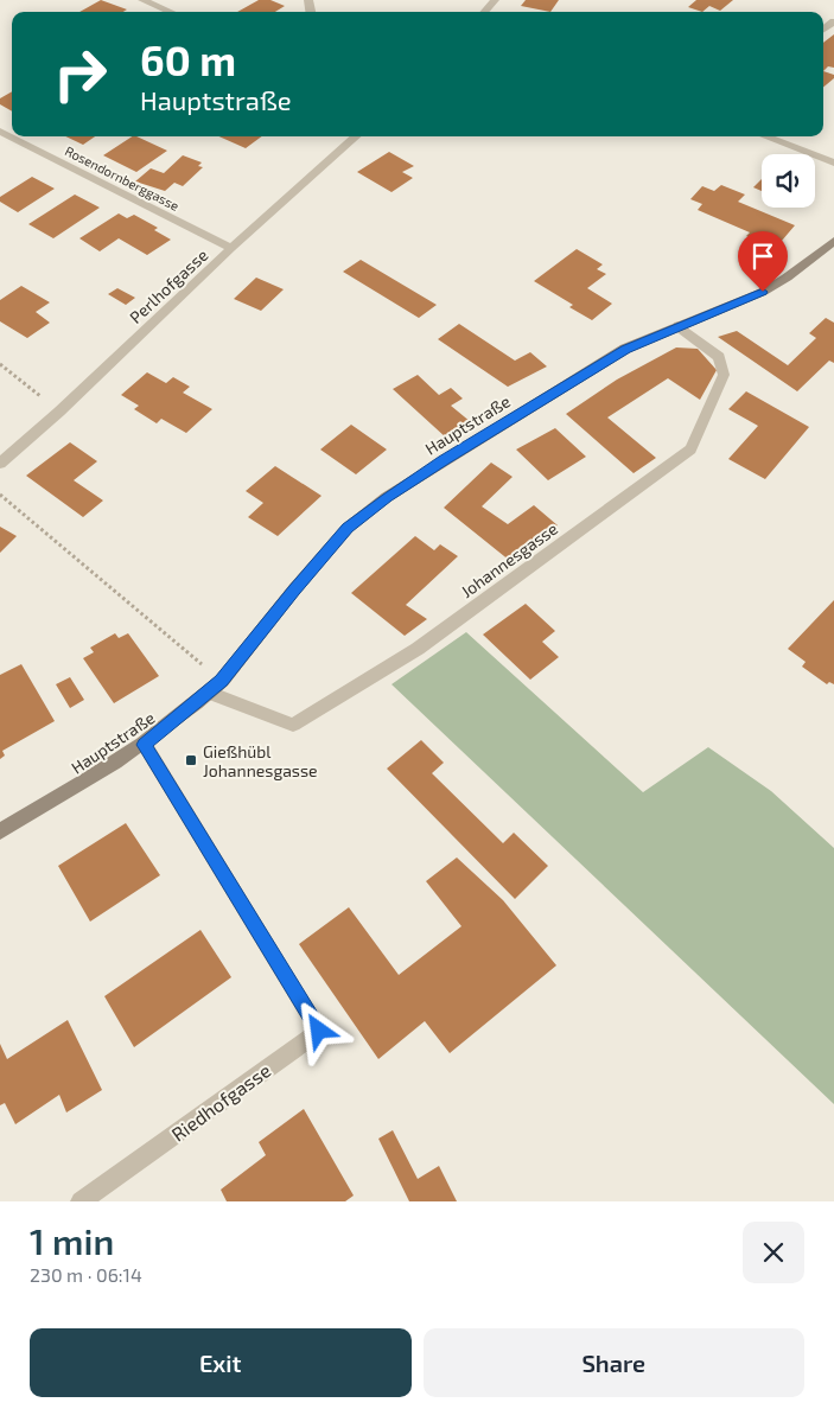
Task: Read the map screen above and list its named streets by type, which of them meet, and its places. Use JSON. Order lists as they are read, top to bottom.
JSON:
{
  "streets": {
    "main road": ["Hauptstraße"],
    "street": [
      "Rosendornberggasse",
      "Perlhofgasse",
      "Johannesgasse",
      "Riedhofgasse"
    ]
  },
  "crossings": [
    ["Rosendornberggasse", "Perlhofgasse"],
    ["Hauptstraße", "Johannesgasse"],
    ["Hauptstraße", "Riedhofgasse"]
  ],
  "places": {
    "transit": ["Gießhübl Johannesgasse"]
  },
  "page": {
    "turn": ["60 m", "Hauptstraße"],
    "heading": ["1 min", "230 m · 06:14"],
    "buttons": ["Exit", "Share"]
  }
}
